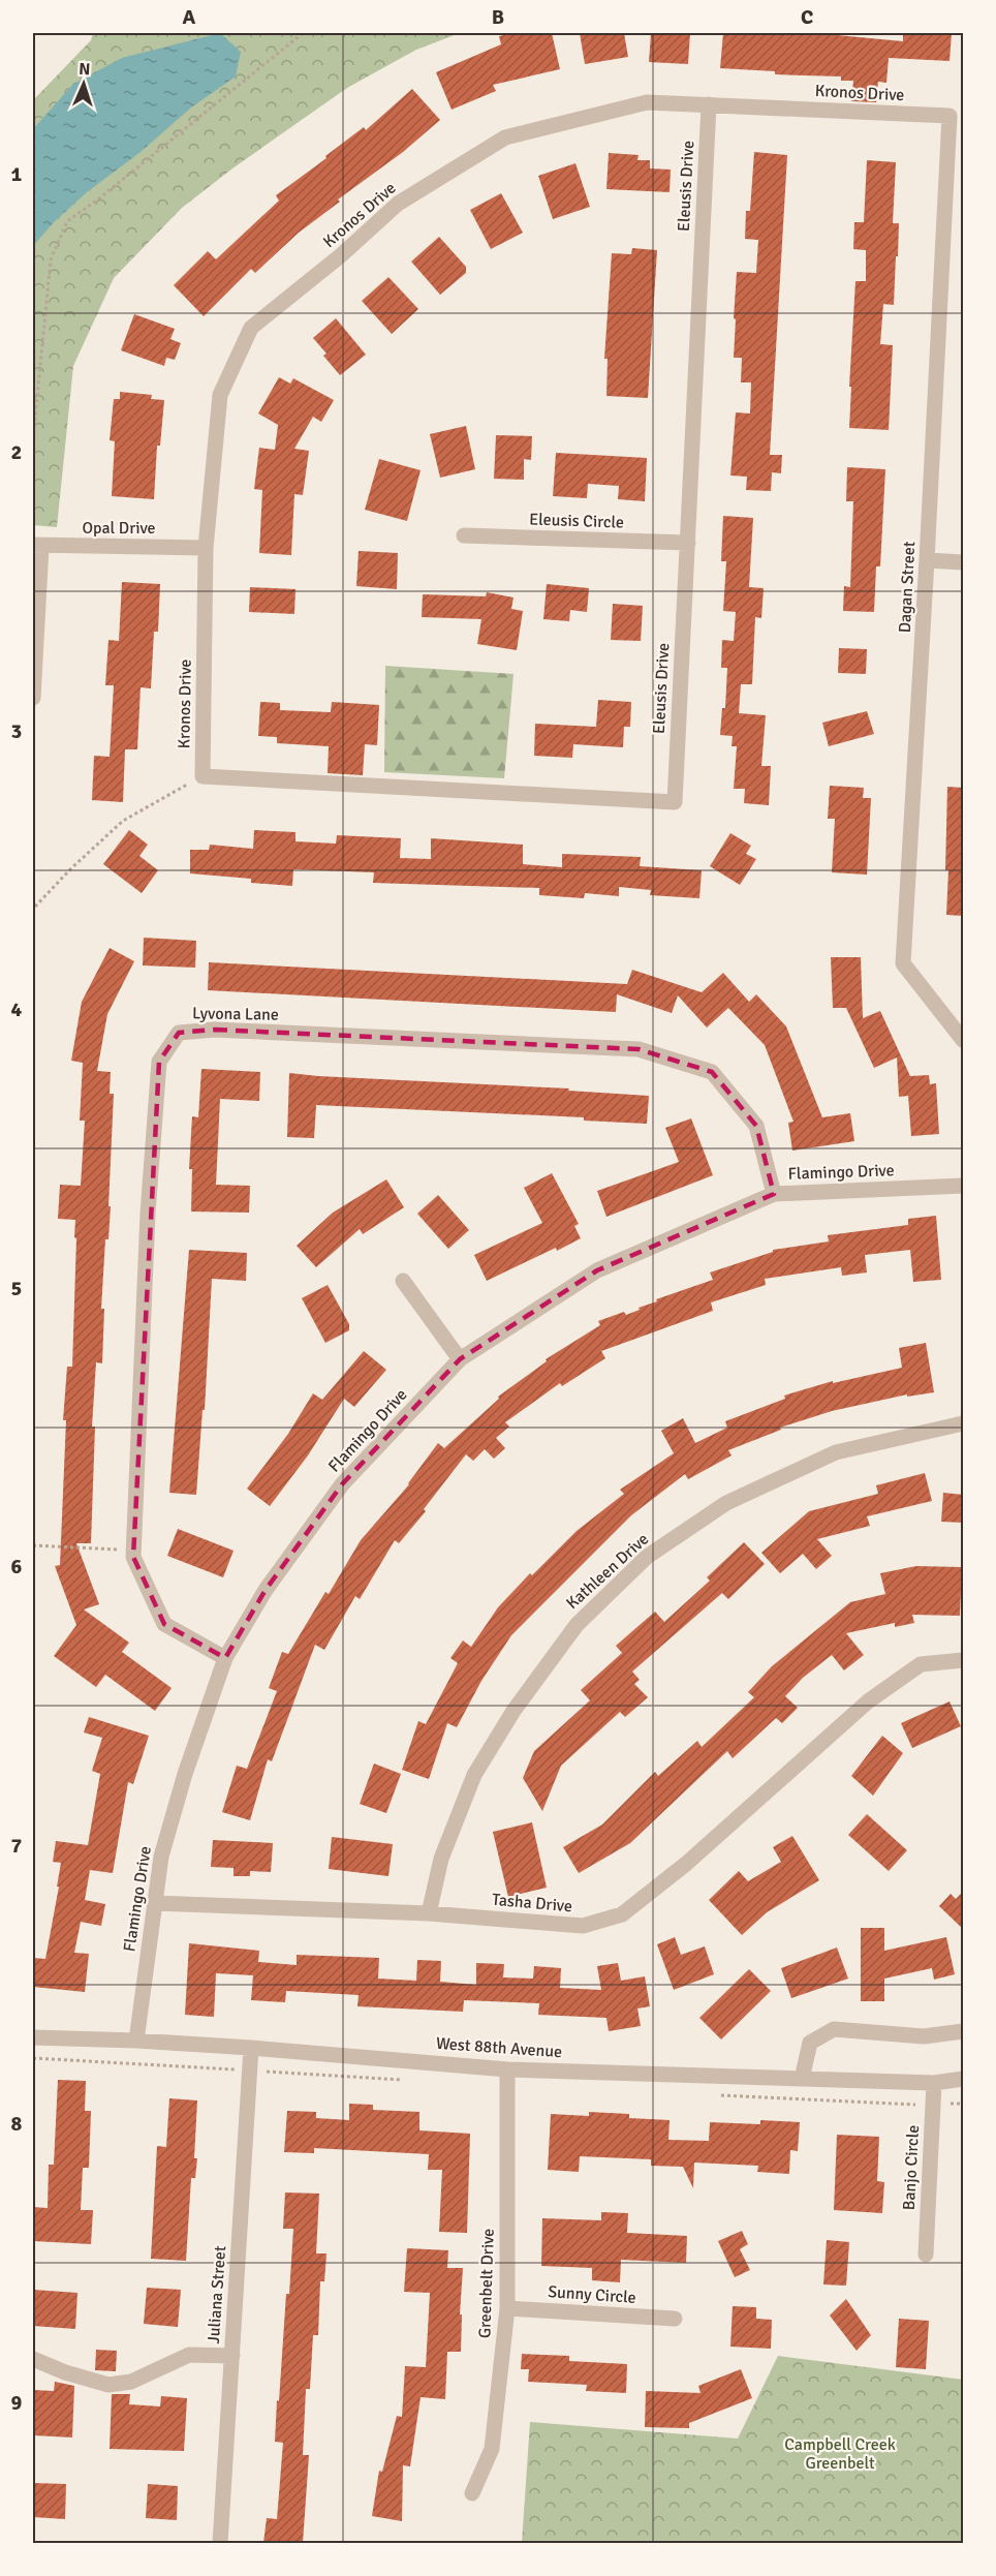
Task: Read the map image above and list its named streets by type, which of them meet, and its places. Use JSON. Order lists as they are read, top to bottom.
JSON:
{
  "streets": {
    "street": [
      "Kronos Drive",
      "Eleusis Drive",
      "Eleusis Circle",
      "Opal Drive",
      "Dagan Street",
      "Lyvona Lane",
      "Flamingo Drive",
      "Kathleen Drive",
      "Tasha Drive",
      "West 88th Avenue",
      "Banjo Circle",
      "Greenbelt Drive",
      "Juliana Street",
      "Sunny Circle"
    ]
  },
  "crossings": [
    ["Kronos Drive", "Eleusis Drive"],
    ["Kronos Drive", "Opal Drive"],
    ["Kronos Drive", "Dagan Street"],
    ["Eleusis Drive", "Eleusis Circle"],
    ["Lyvona Lane", "Flamingo Drive"],
    ["Flamingo Drive", "Tasha Drive"],
    ["Flamingo Drive", "West 88th Avenue"],
    ["Kathleen Drive", "Tasha Drive"],
    ["West 88th Avenue", "Banjo Circle"],
    ["West 88th Avenue", "Greenbelt Drive"],
    ["West 88th Avenue", "Juliana Street"],
    ["Greenbelt Drive", "Sunny Circle"]
  ],
  "parks": ["Campbell Creek Greenbelt"],
  "north": "top",
  "grid": {
    "columns": ["A", "B", "C"],
    "rows": [
      "1",
      "2",
      "3",
      "4",
      "5",
      "6",
      "7",
      "8",
      "9"
    ]
  }
}
